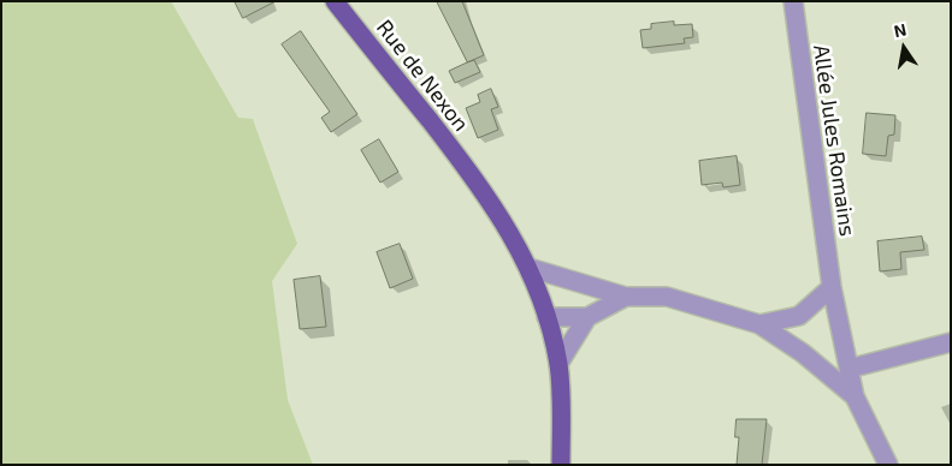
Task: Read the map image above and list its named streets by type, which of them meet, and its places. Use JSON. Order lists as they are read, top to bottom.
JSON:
{
  "streets": {
    "main road": ["Rue de Nexon"],
    "street": ["Allée Jules Romains"]
  },
  "north": "top"
}
